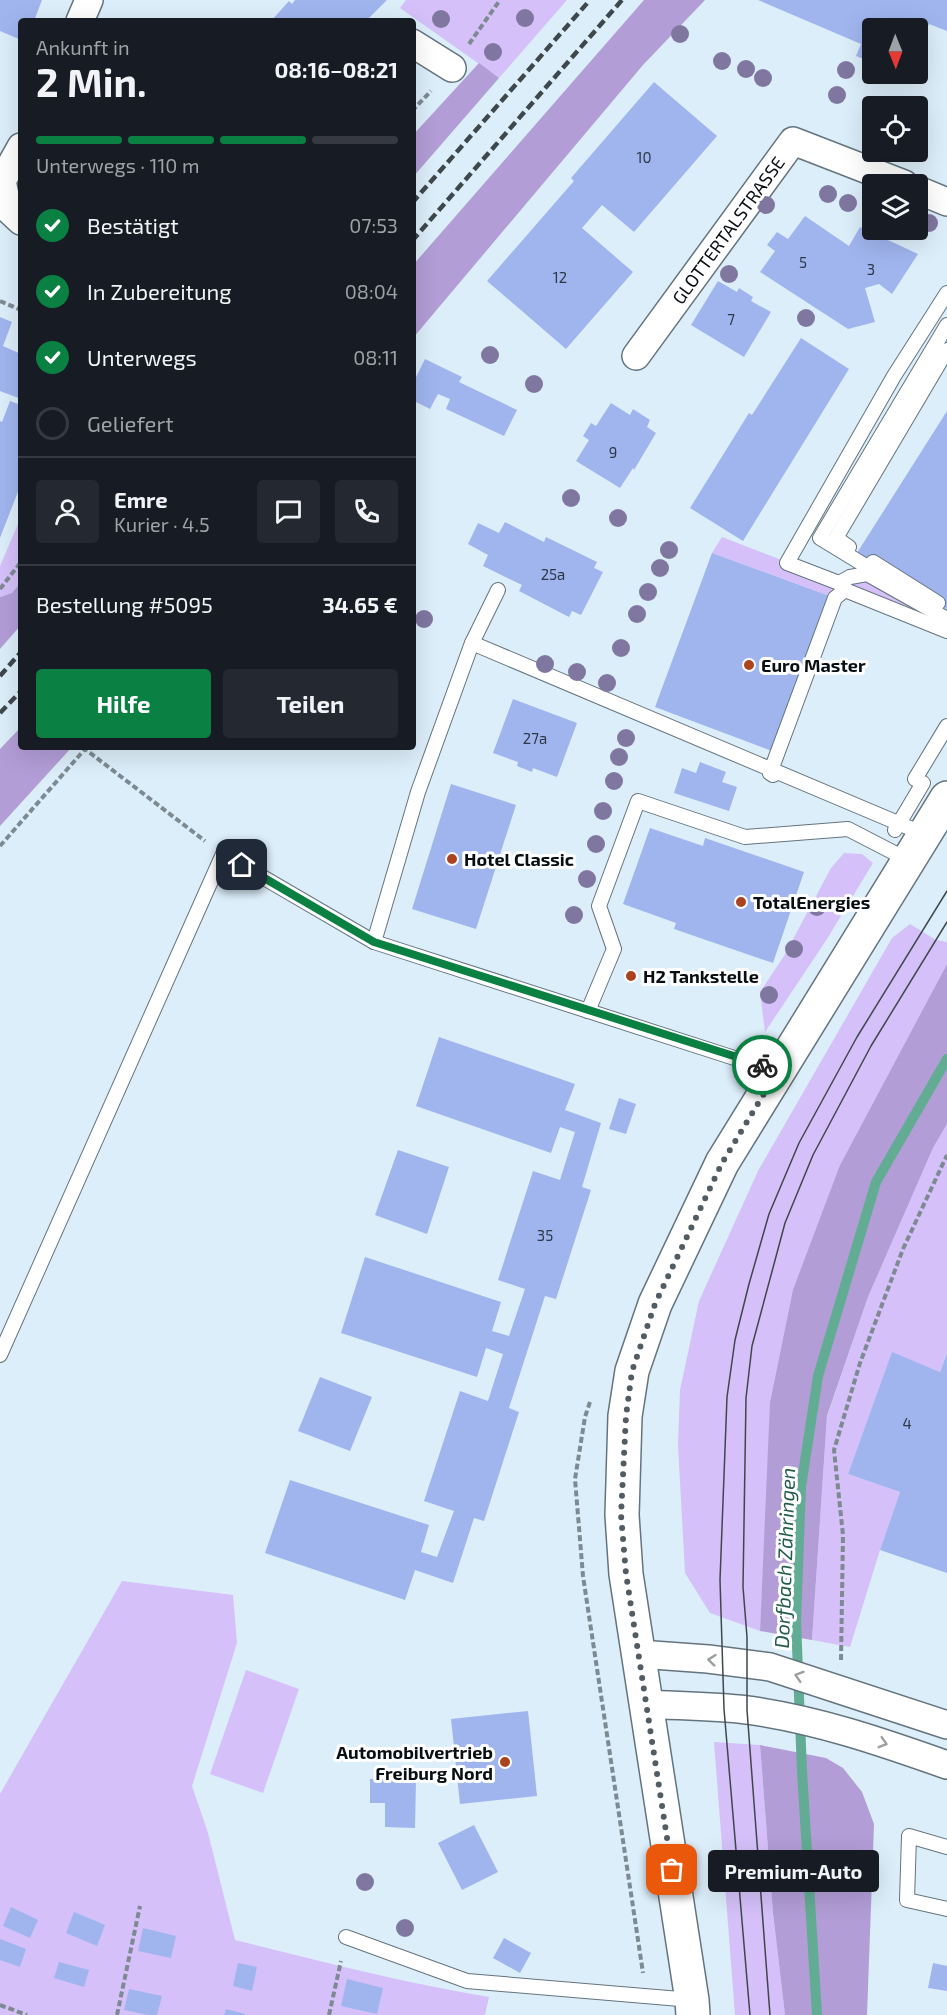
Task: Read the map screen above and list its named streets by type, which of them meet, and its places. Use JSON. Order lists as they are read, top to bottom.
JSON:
{
  "streets": {
    "street": ["GLOTTERTALSTRASSE"]
  },
  "water": ["Dorfbach Zähringen"],
  "places": [
    "Euro Master",
    "Hotel Classic",
    "TotalEnergies",
    "H2 Tankstelle",
    "Automobilvertrieb Freiburg Nord",
    "Premium-Auto"
  ],
  "house_numbers": [
    "10",
    "5",
    "3",
    "12",
    "7",
    "9",
    "25a",
    "27a",
    "35",
    "4"
  ],
  "north": "bottom",
  "page": {
    "heading": ["2 Min.", "Ankunft in", "08:16–08:21"],
    "panel": [
      "Emre",
      "Kurier · 4.5",
      "Bestellung #5095",
      "34.65 €"
    ],
    "bar": "Unterwegs · 110 m",
    "list": [
      ["Bestätigt", "07:53"],
      ["In Zubereitung", "08:04"],
      ["Unterwegs", "08:11"],
      "Geliefert"
    ],
    "buttons": ["Hilfe", "Teilen"],
    "bubble": "Premium-Auto"
  }
}
